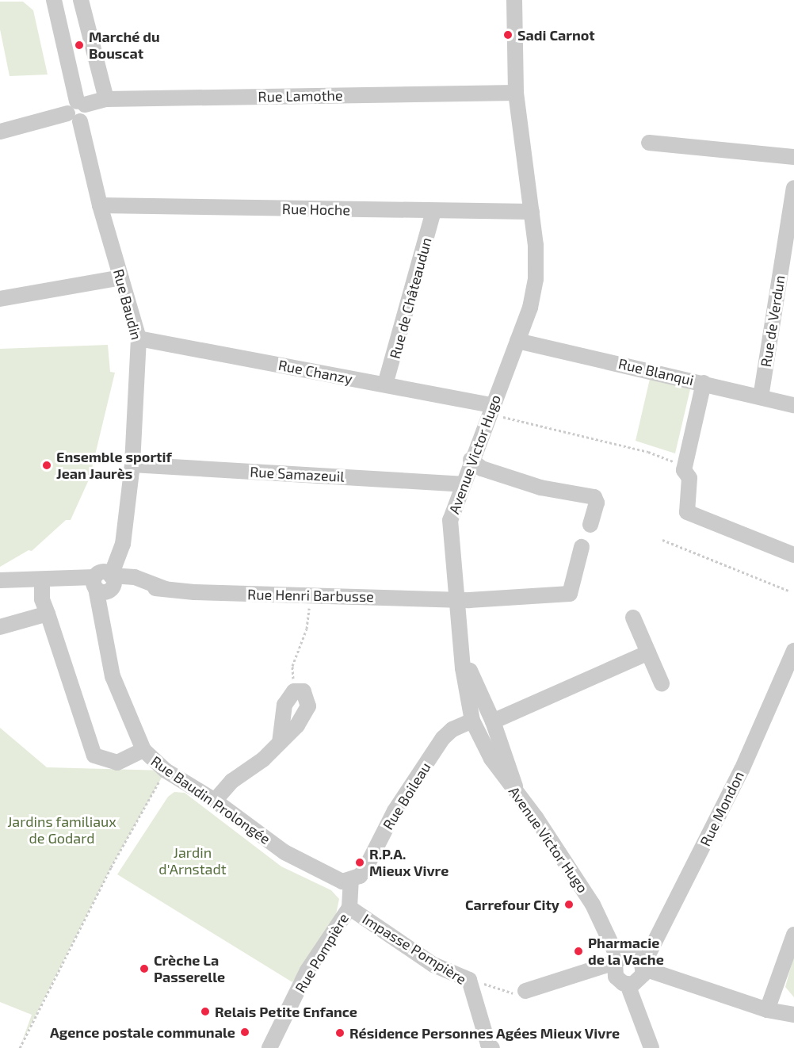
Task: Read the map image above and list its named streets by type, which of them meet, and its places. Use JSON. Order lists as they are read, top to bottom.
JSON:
{
  "streets": {
    "street": [
      "Rue Lamothe",
      "Rue Hoche",
      "Rue de Châteaudun",
      "Rue Baudin",
      "Rue de Verdun",
      "Rue Chanzy",
      "Rue Blanqui",
      "Avenue Victor Hugo",
      "Rue Samazeuil",
      "Rue Henri Barbusse",
      "Rue Boileau",
      "Rue Baudin Prolongée",
      "Rue Mondon",
      "Impasse Pompière",
      "Rue Pompière"
    ]
  },
  "crossings": [
    ["Rue Lamothe", "Rue Baudin"],
    ["Rue Lamothe", "Avenue Victor Hugo"],
    ["Rue Hoche", "Rue de Châteaudun"],
    ["Rue Hoche", "Rue Baudin"],
    ["Rue Hoche", "Avenue Victor Hugo"],
    ["Rue de Châteaudun", "Rue Chanzy"],
    ["Rue Baudin", "Rue Chanzy"],
    ["Rue Baudin", "Rue Samazeuil"],
    ["Rue Baudin", "Rue Henri Barbusse"],
    ["Rue Baudin", "Rue Baudin Prolongée"],
    ["Rue de Verdun", "Rue Blanqui"],
    ["Rue Chanzy", "Avenue Victor Hugo"],
    ["Rue Blanqui", "Avenue Victor Hugo"],
    ["Avenue Victor Hugo", "Rue Samazeuil"],
    ["Avenue Victor Hugo", "Rue Henri Barbusse"],
    ["Avenue Victor Hugo", "Rue Boileau"],
    ["Avenue Victor Hugo", "Rue Mondon"],
    ["Rue Henri Barbusse", "Rue Baudin Prolongée"],
    ["Rue Boileau", "Rue Baudin Prolongée"],
    ["Rue Boileau", "Rue Pompière"],
    ["Rue Baudin Prolongée", "Rue Pompière"],
    ["Impasse Pompière", "Rue Pompière"]
  ],
  "parks": ["Jardins familiaux de Godard", "Jardin d'Arnstadt"],
  "places": [
    "Sadi Carnot",
    "Marché du Bouscat",
    "Ensemble sportif Jean Jaurès",
    "R.P.A. Mieux Vivre",
    "Carrefour City",
    "Pharmacie de la Vache",
    "Crèche La Passerelle",
    "Relais Petite Enfance",
    "Agence postale communale",
    "Résidence Personnes Agées Mieux Vivre"
  ]
}
